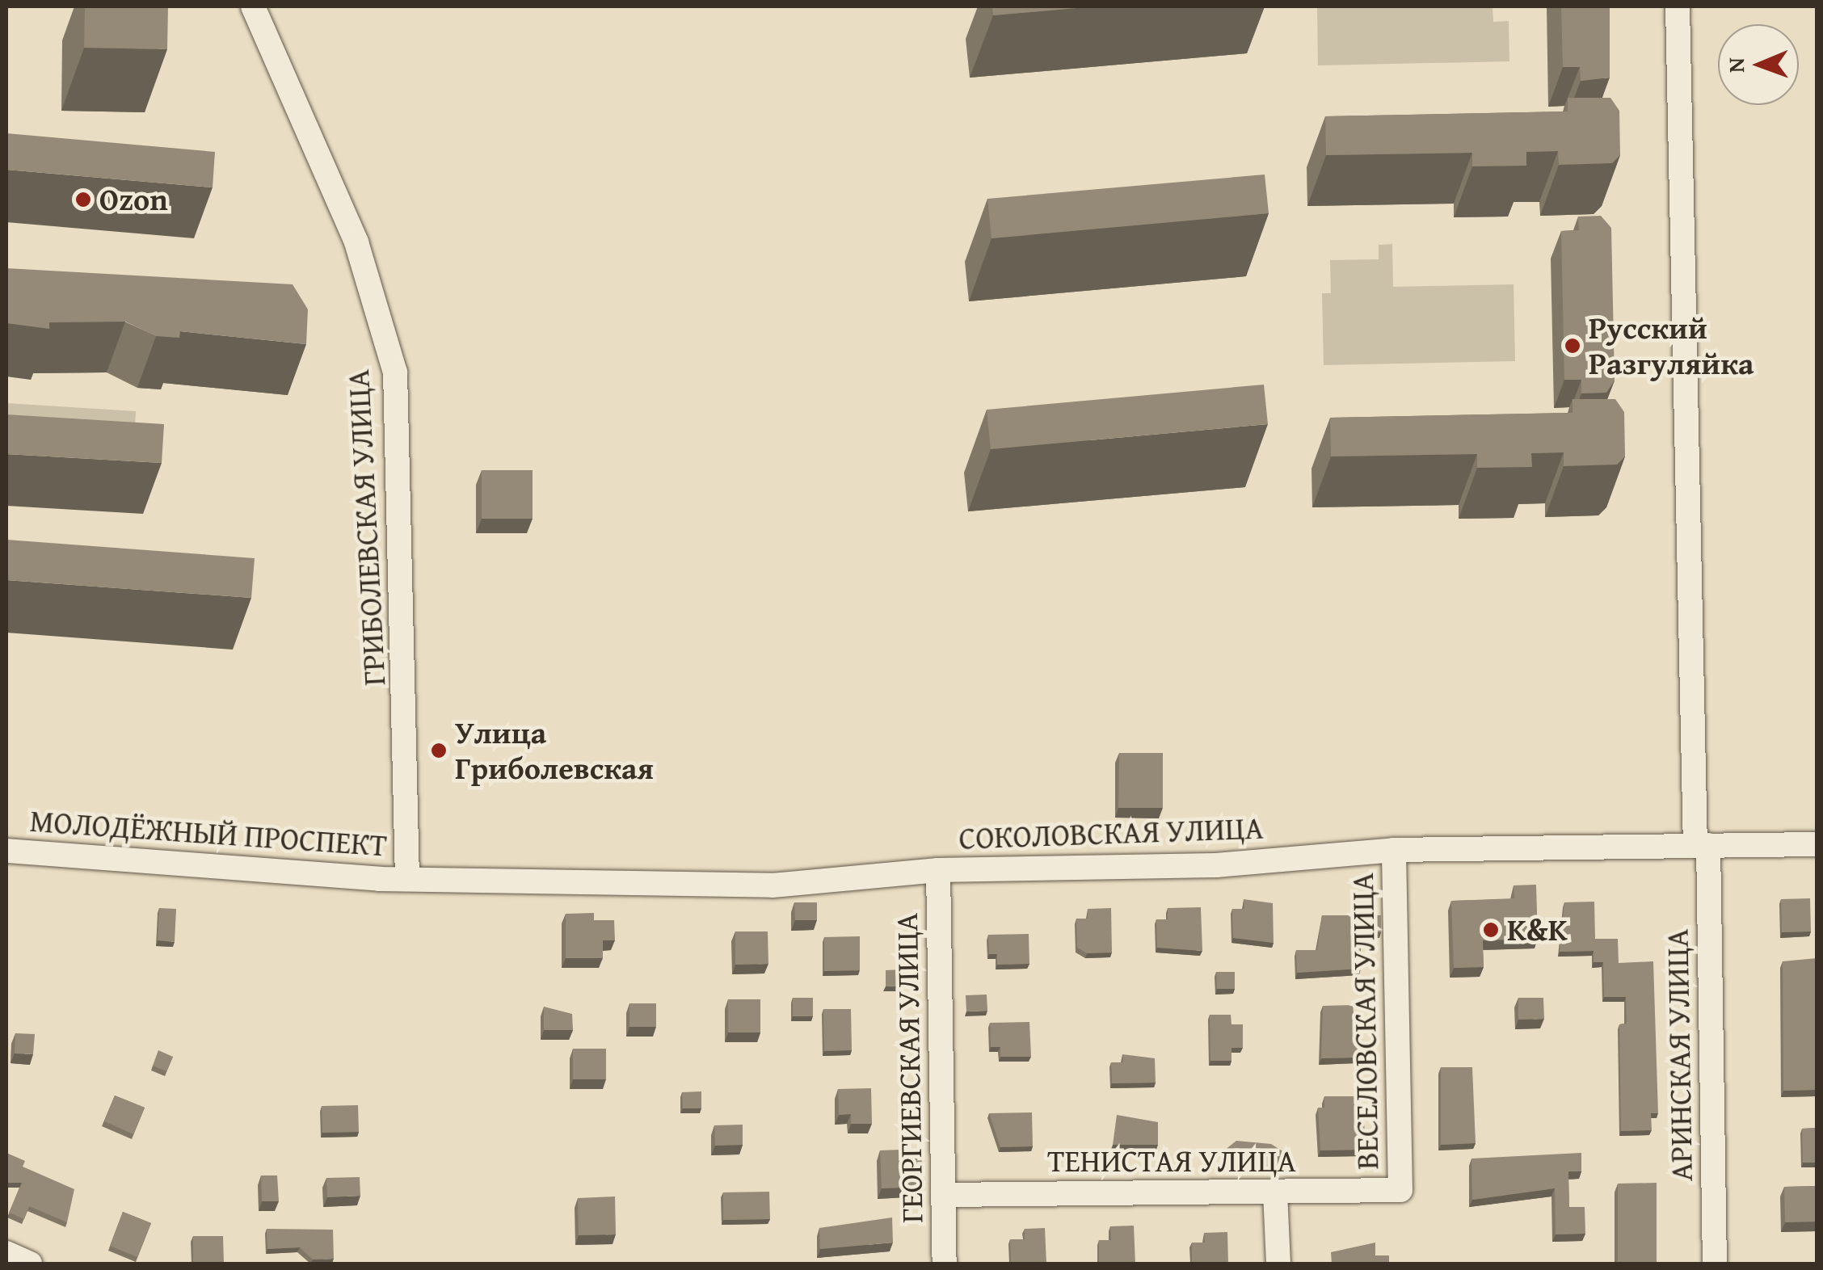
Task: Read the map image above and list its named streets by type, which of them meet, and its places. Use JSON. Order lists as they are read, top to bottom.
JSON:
{
  "streets": {
    "street": [
      "ГРИБОЛЕВСКАЯ УЛИЦА",
      "МОЛОДЁЖНЫЙ ПРОСПЕКТ",
      "СОКОЛОВСКАЯ УЛИЦА",
      "ВЕСЕЛОВСКАЯ УЛИЦА",
      "АРИНСКАЯ УЛИЦА",
      "ГЕОРГИЕВСКАЯ УЛИЦА",
      "ТЕНИСТАЯ УЛИЦА"
    ]
  },
  "crossings": [
    ["ГРИБОЛЕВСКАЯ УЛИЦА", "МОЛОДЁЖНЫЙ ПРОСПЕКТ"],
    ["ГРИБОЛЕВСКАЯ УЛИЦА", "СОКОЛОВСКАЯ УЛИЦА"],
    ["МОЛОДЁЖНЫЙ ПРОСПЕКТ", "СОКОЛОВСКАЯ УЛИЦА"],
    ["СОКОЛОВСКАЯ УЛИЦА", "ВЕСЕЛОВСКАЯ УЛИЦА"],
    ["СОКОЛОВСКАЯ УЛИЦА", "АРИНСКАЯ УЛИЦА"],
    ["СОКОЛОВСКАЯ УЛИЦА", "ГЕОРГИЕВСКАЯ УЛИЦА"],
    ["ВЕСЕЛОВСКАЯ УЛИЦА", "ТЕНИСТАЯ УЛИЦА"],
    ["ГЕОРГИЕВСКАЯ УЛИЦА", "ТЕНИСТАЯ УЛИЦА"]
  ],
  "places": [
    "Ozon",
    "Русский Разгуляйка",
    "Улица Гриболевская",
    "K&K"
  ],
  "north": "left"
}
